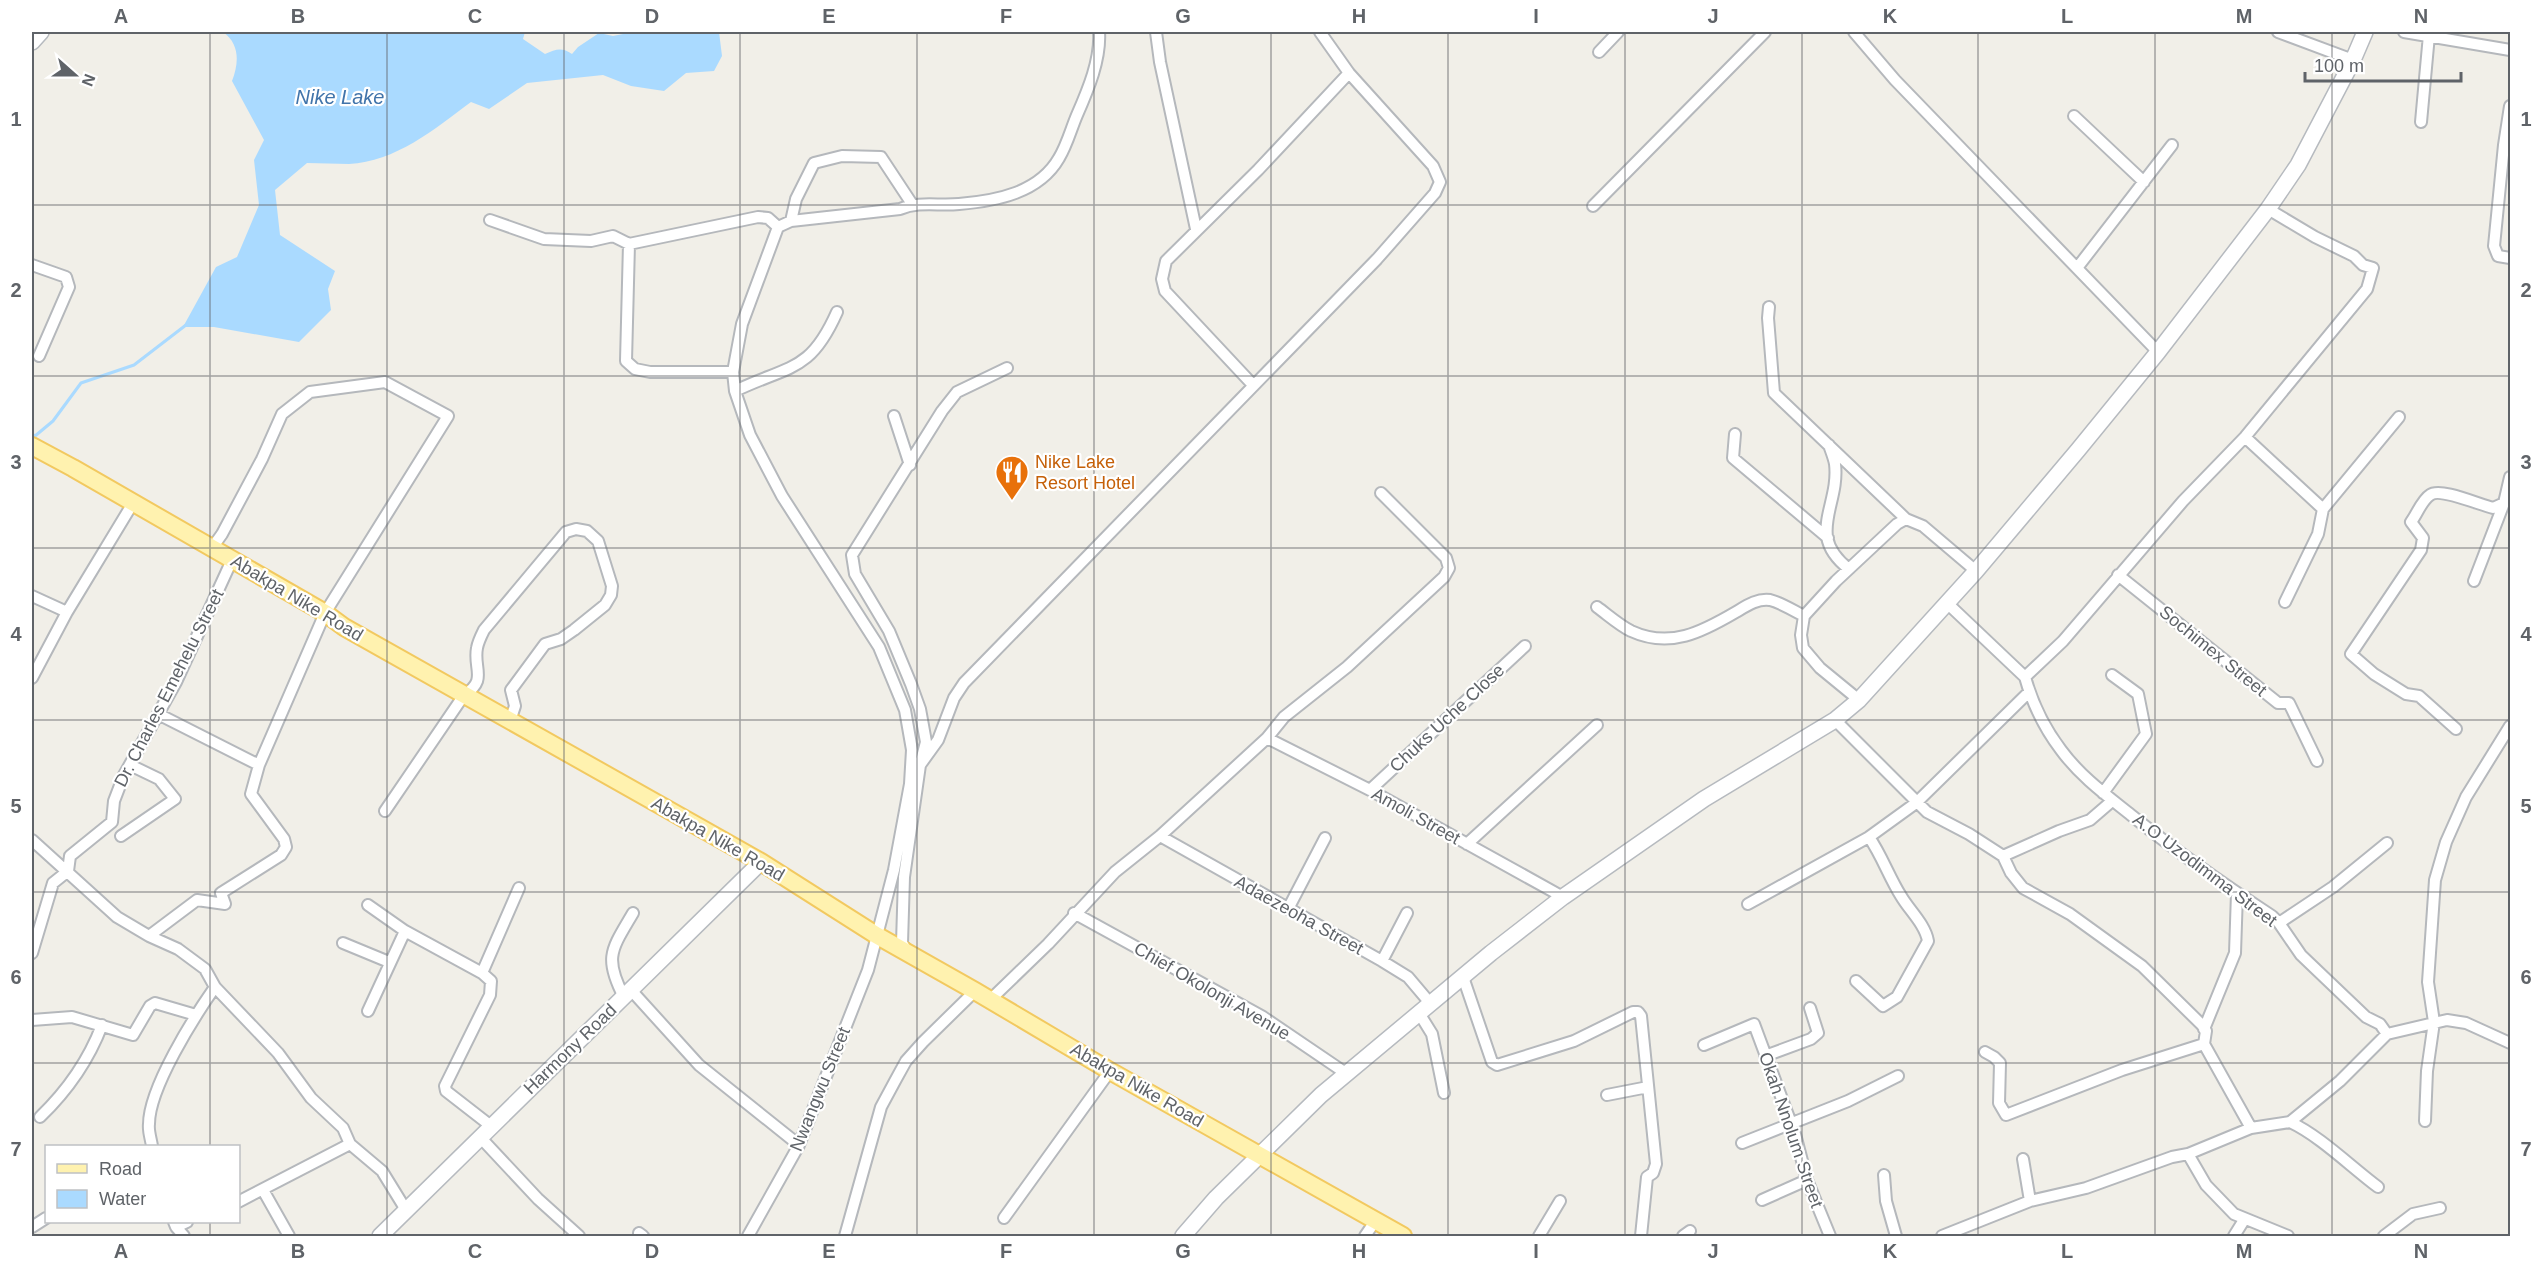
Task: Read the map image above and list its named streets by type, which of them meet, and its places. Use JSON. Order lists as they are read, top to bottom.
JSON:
{
  "streets": {
    "main road": ["Abakpa Nike Road", "Harmony Road"],
    "street": [
      "Sochimex Street",
      "Dr. Charles Emehelu Street",
      "Chuks Uche Close",
      "Amoli Street",
      "A.O Uzodimma Street",
      "Adaezeoha Street",
      "Chief Okolonji Avenue",
      "Nwangwu Street",
      "Okah Nnolum Street"
    ]
  },
  "crossings": [
    ["Abakpa Nike Road", "Dr. Charles Emehelu Street"],
    ["Abakpa Nike Road", "Harmony Road"],
    ["Abakpa Nike Road", "Nwangwu Street"],
    ["Chuks Uche Close", "Amoli Street"]
  ],
  "water": ["Nike Lake"],
  "places": {
    "restaurant": ["Nike Lake Resort Hotel"]
  },
  "legend": ["Road", "Water"],
  "scale_bar": "100 m",
  "north": "right",
  "grid": {
    "columns": [
      "A",
      "B",
      "C",
      "D",
      "E",
      "F",
      "G",
      "H",
      "I",
      "J",
      "K",
      "L",
      "M",
      "N"
    ],
    "rows": [
      "1",
      "2",
      "3",
      "4",
      "5",
      "6",
      "7"
    ]
  }
}
